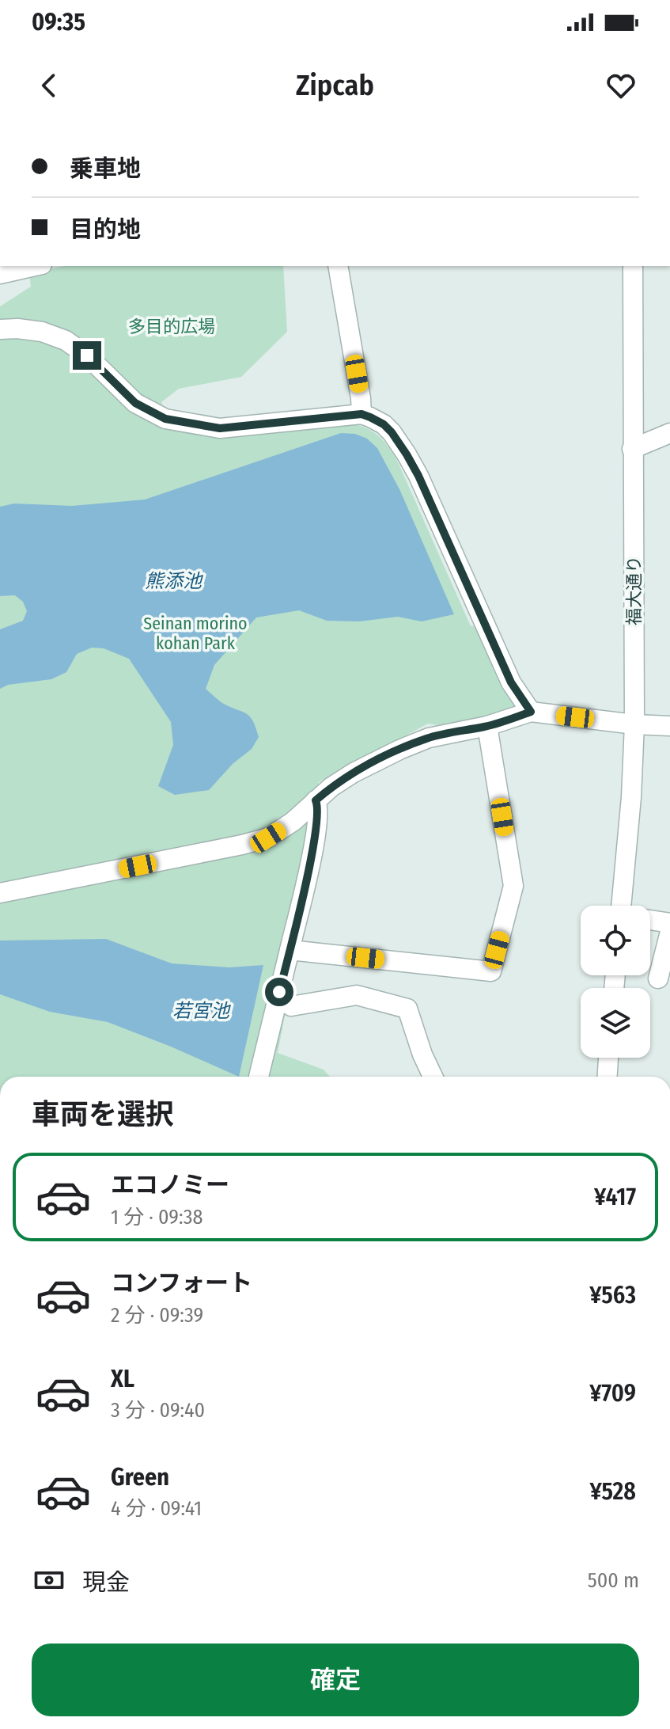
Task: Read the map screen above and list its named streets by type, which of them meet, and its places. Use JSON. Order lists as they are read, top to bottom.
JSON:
{
  "streets": {
    "street": ["福大通り"]
  },
  "water": ["熊添池", "若宮池"],
  "parks": ["多目的広場", "Seinan morino kohan Park"],
  "page": {
    "status": "09:35",
    "header": "Zipcab",
    "banner": ["乗車地", "目的地"],
    "heading": "車両を選択",
    "list": [
      {
        "name": "エコノミー",
        "note": "1 分 · 09:38",
        "value": "¥417"
      },
      {
        "name": "コンフォート",
        "note": "2 分 · 09:39",
        "value": "¥563"
      },
      {
        "name": "XL",
        "note": "3 分 · 09:40",
        "value": "¥709"
      },
      {
        "name": "Green",
        "note": "4 分 · 09:41",
        "value": "¥528"
      }
    ],
    "pay": ["現金", "500 m"],
    "buttons": "確定"
  }
}
